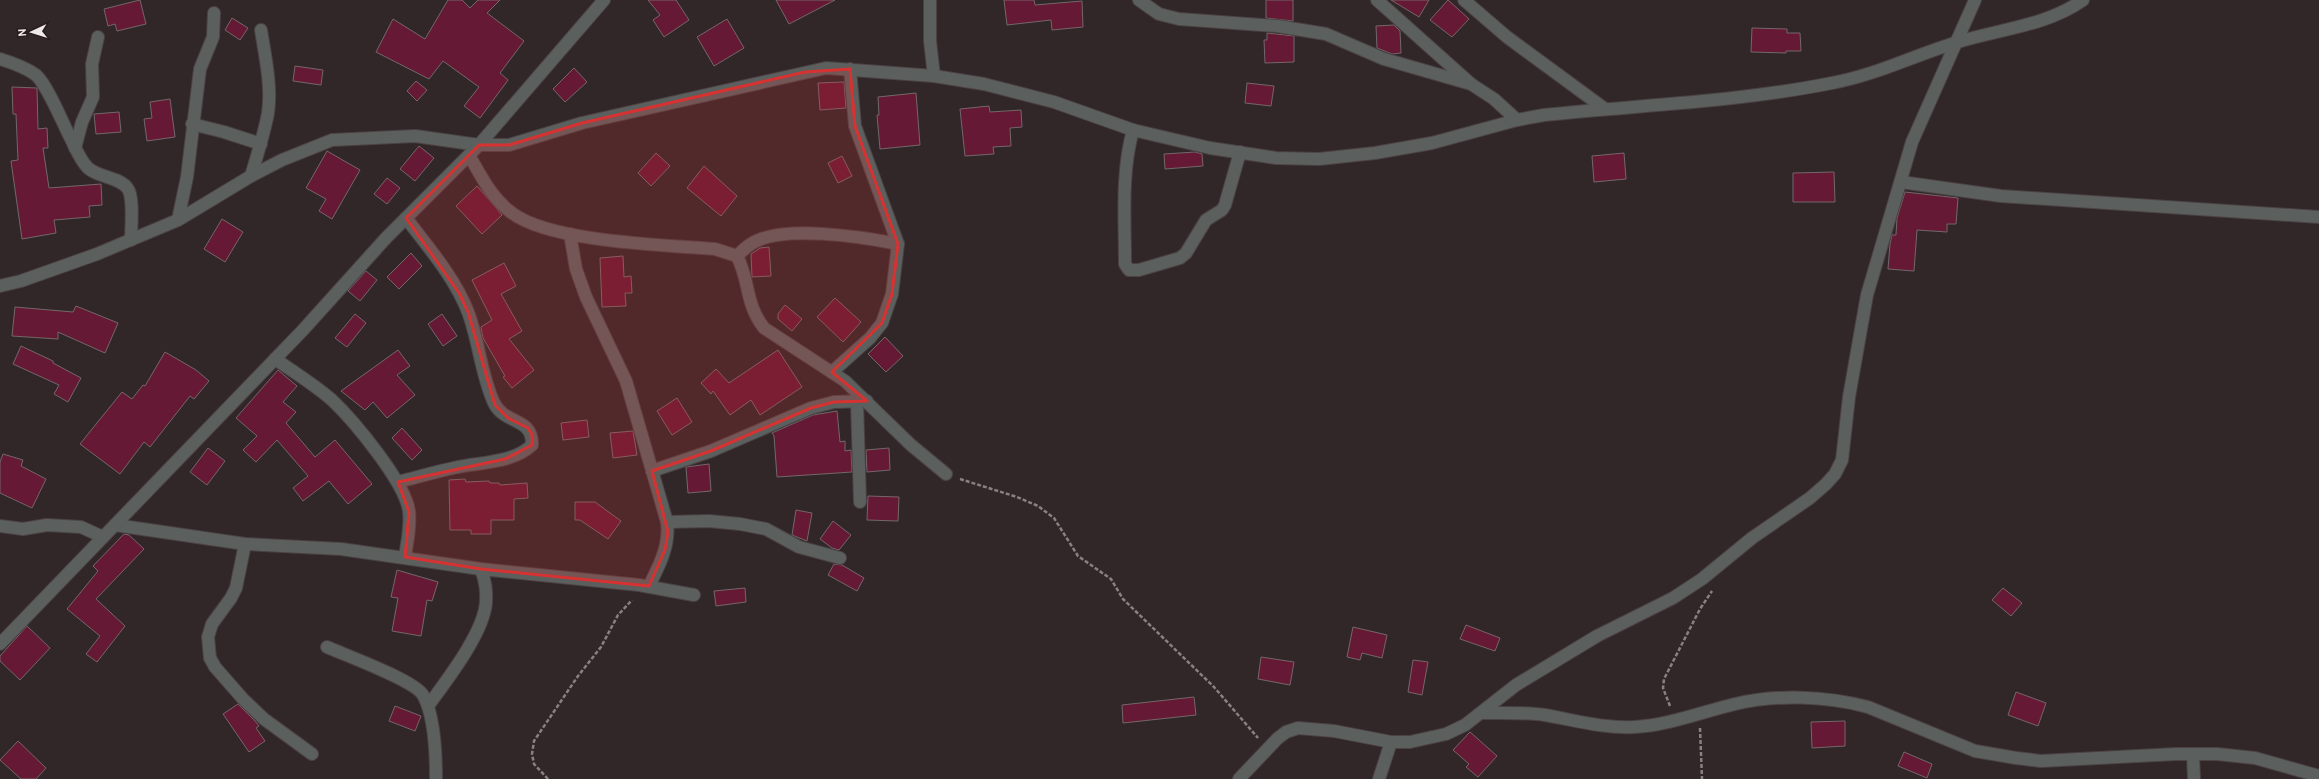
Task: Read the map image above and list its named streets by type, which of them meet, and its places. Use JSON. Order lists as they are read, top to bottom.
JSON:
{
  "north": "left"
}
